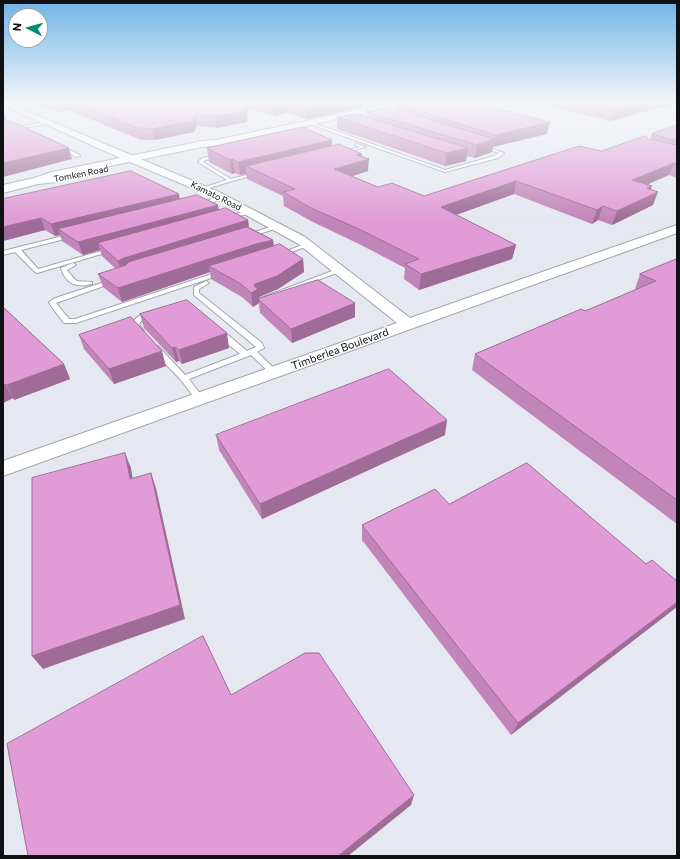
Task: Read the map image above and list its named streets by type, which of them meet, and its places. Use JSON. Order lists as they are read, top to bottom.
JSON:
{
  "streets": {
    "main road": ["Tomken Road"],
    "street": ["Kamato Road", "Timberlea Boulevard"]
  },
  "crossings": [
    ["Tomken Road", "Kamato Road"],
    ["Kamato Road", "Timberlea Boulevard"]
  ],
  "north": "left"
}
